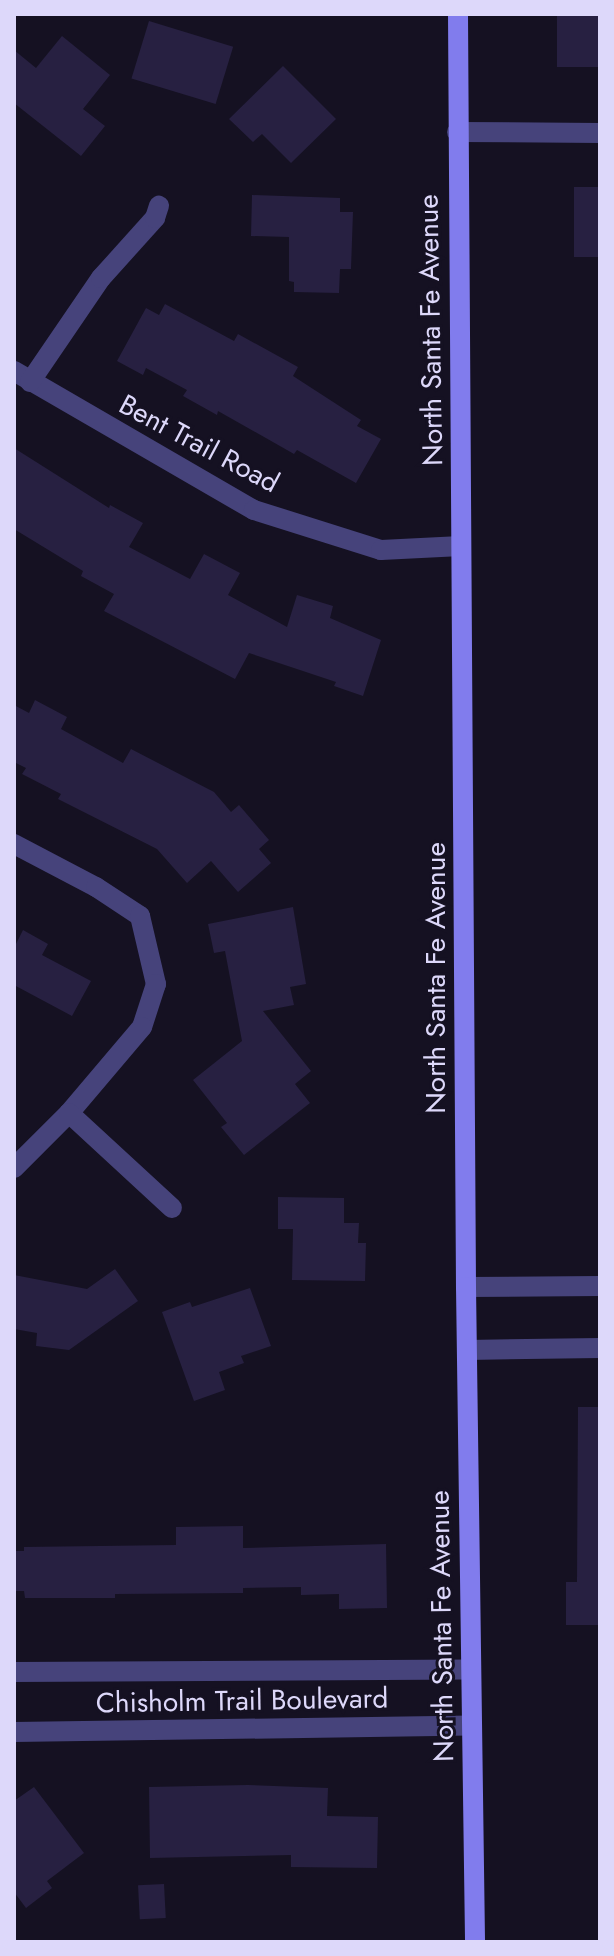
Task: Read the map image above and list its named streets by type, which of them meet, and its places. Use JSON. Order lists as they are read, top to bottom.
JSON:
{
  "streets": {
    "main road": ["North Santa Fe Avenue"],
    "street": ["Bent Trail Road", "Chisholm Trail Boulevard"]
  },
  "crossings": [
    ["North Santa Fe Avenue", "Bent Trail Road"],
    ["North Santa Fe Avenue", "Chisholm Trail Boulevard"]
  ]
}
